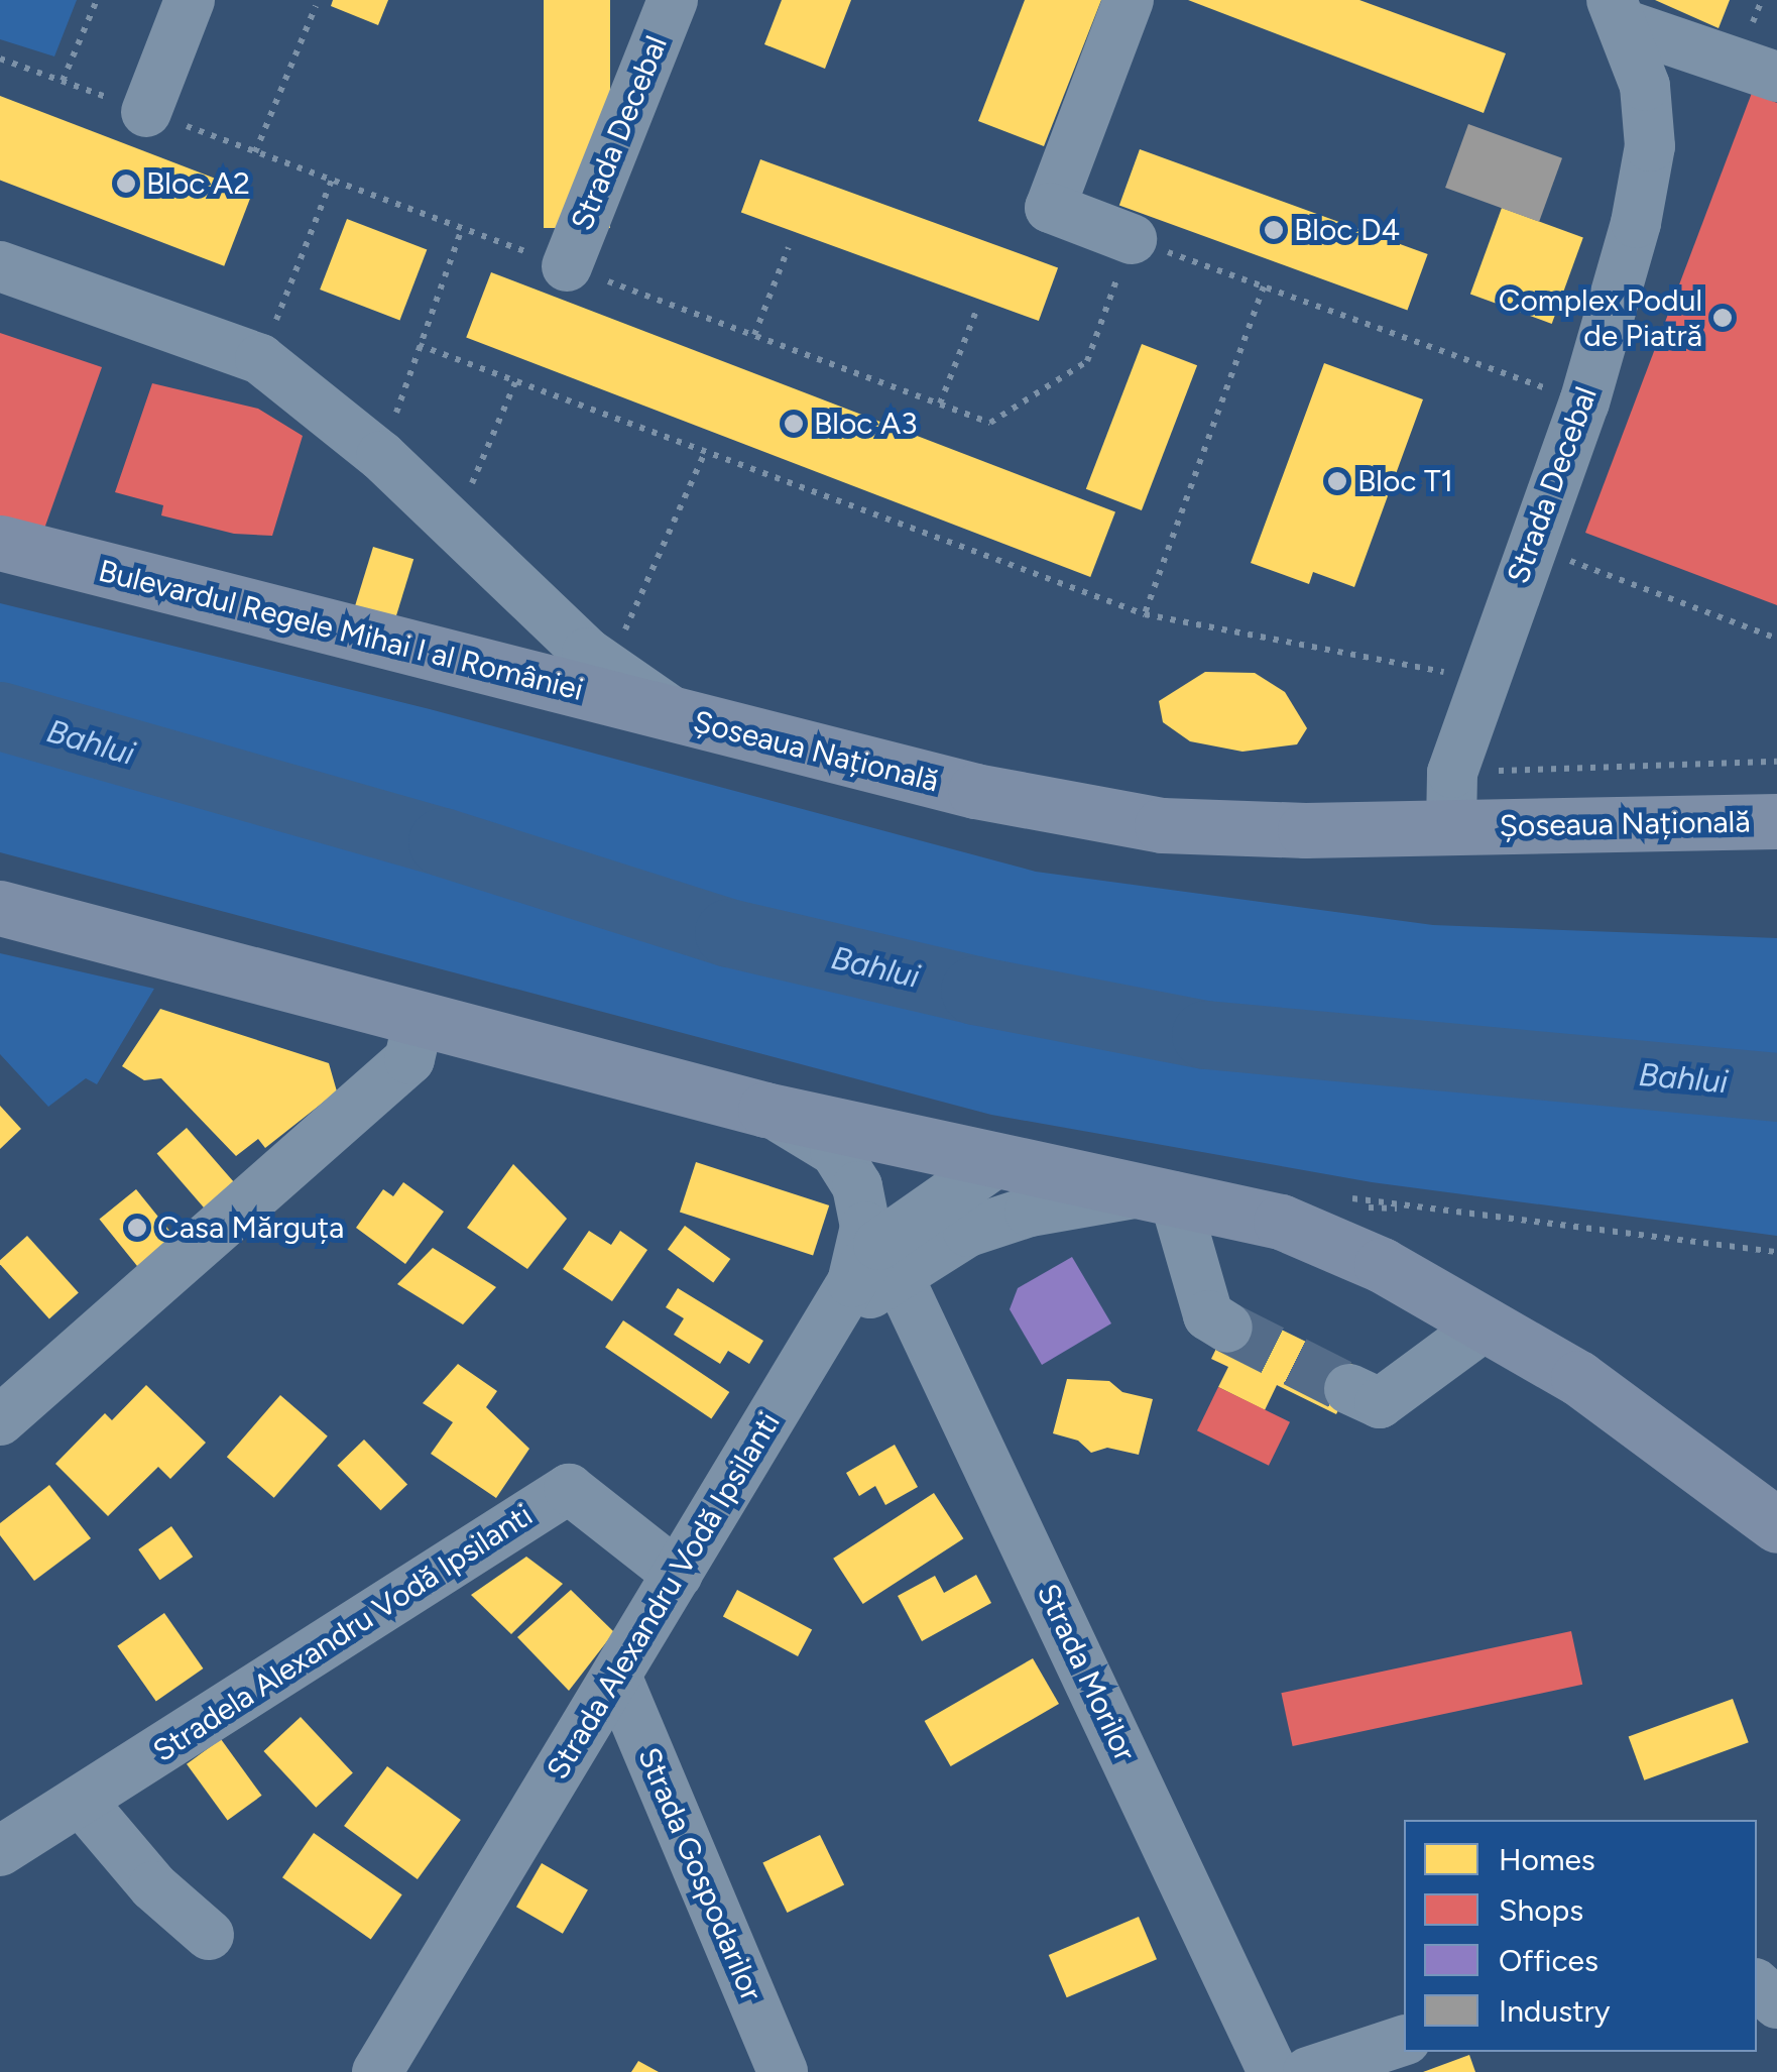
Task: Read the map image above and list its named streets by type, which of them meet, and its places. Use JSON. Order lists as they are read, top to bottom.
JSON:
{
  "streets": {
    "main road": ["Bulevardul Regele Mihai I al României", "Șoseaua Națională"],
    "street": [
      "Strada Decebal",
      "Strada Alexandru Vodă Ipsilanti",
      "Stradela Alexandru Vodă Ipsilanti",
      "Strada Morilor",
      "Strada Gospodarilor"
    ]
  },
  "crossings": [
    ["Strada Decebal", "Șoseaua Națională"],
    ["Bulevardul Regele Mihai I al României", "Șoseaua Națională"],
    ["Strada Alexandru Vodă Ipsilanti", "Stradela Alexandru Vodă Ipsilanti"],
    ["Strada Alexandru Vodă Ipsilanti", "Strada Morilor"],
    ["Strada Alexandru Vodă Ipsilanti", "Strada Gospodarilor"]
  ],
  "water": ["Bahlui"],
  "places": [
    "Bloc A2",
    "Bloc D4",
    "Complex Podul de Piatră",
    "Bloc A3",
    "Bloc T1",
    "Casa Mărguța"
  ],
  "legend": [
    "Homes",
    "Shops",
    "Offices",
    "Industry"
  ]
}
